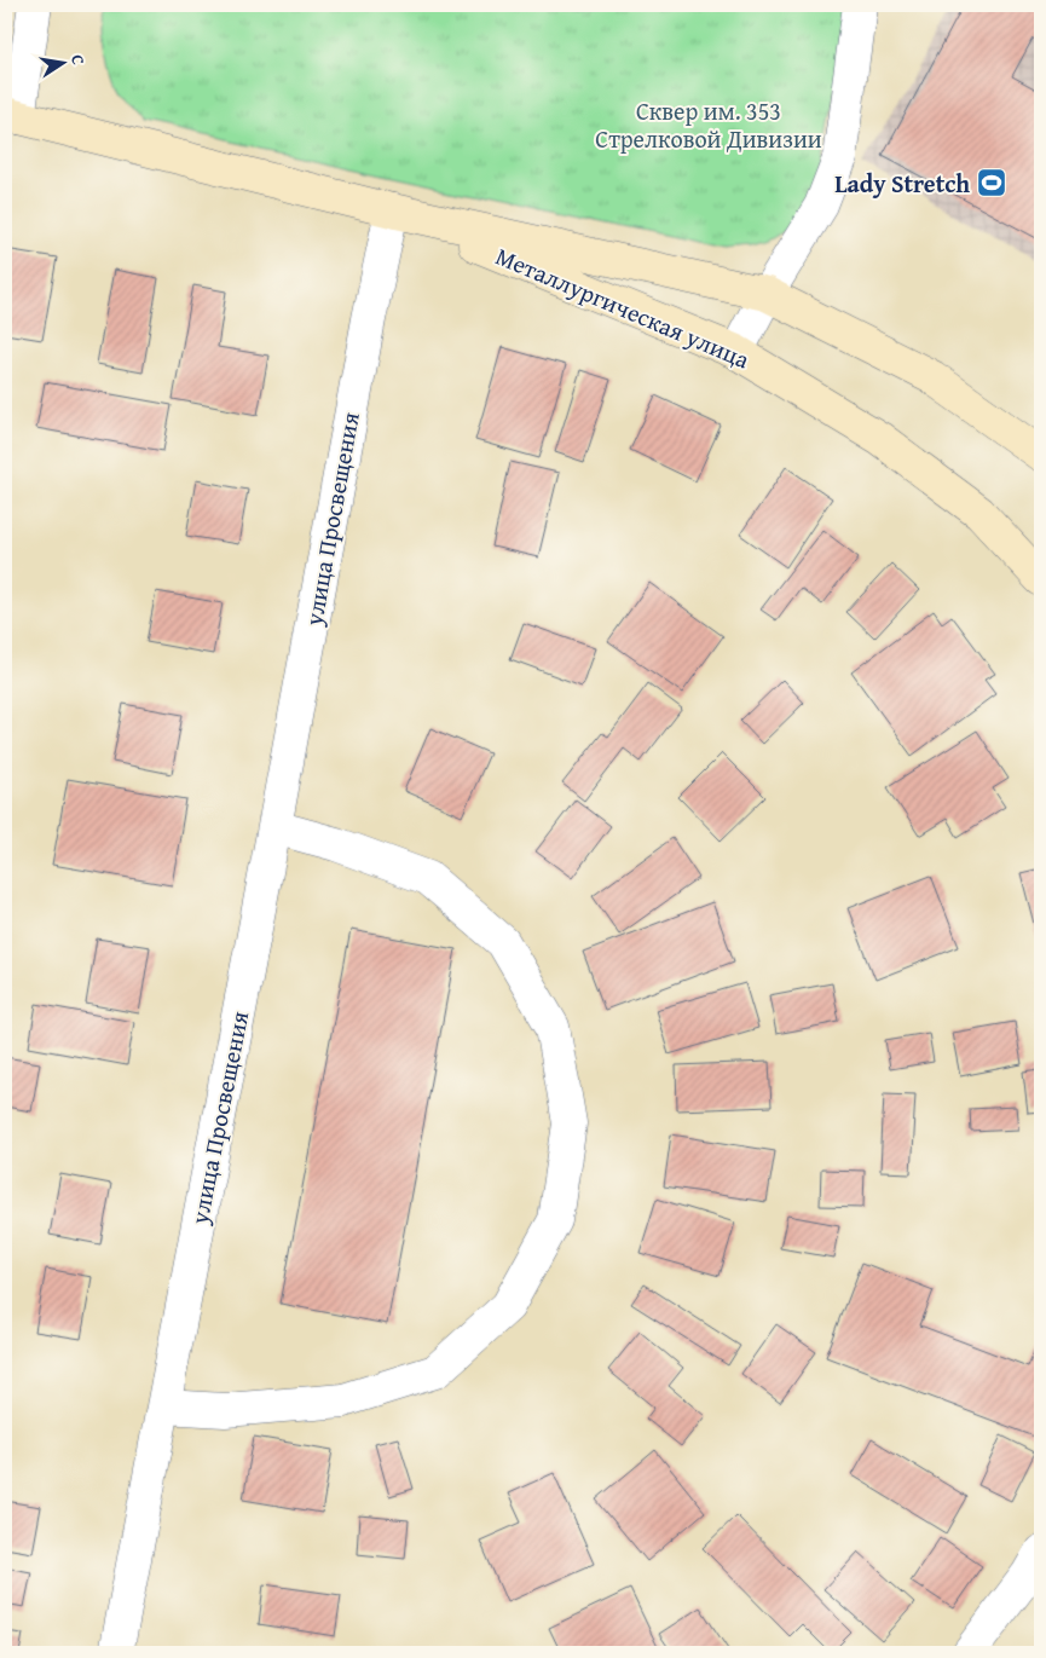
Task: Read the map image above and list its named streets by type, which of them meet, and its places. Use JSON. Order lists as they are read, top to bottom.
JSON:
{
  "streets": {
    "street": ["Металлургическая улица", "улица Просвещения"]
  },
  "crossings": [
    ["Металлургическая улица", "улица Просвещения"]
  ],
  "parks": ["Сквер им. 353 Стрелковой Дивизии"],
  "places": {
    "sports": ["Lady Stretch"]
  },
  "north": "right"
}
